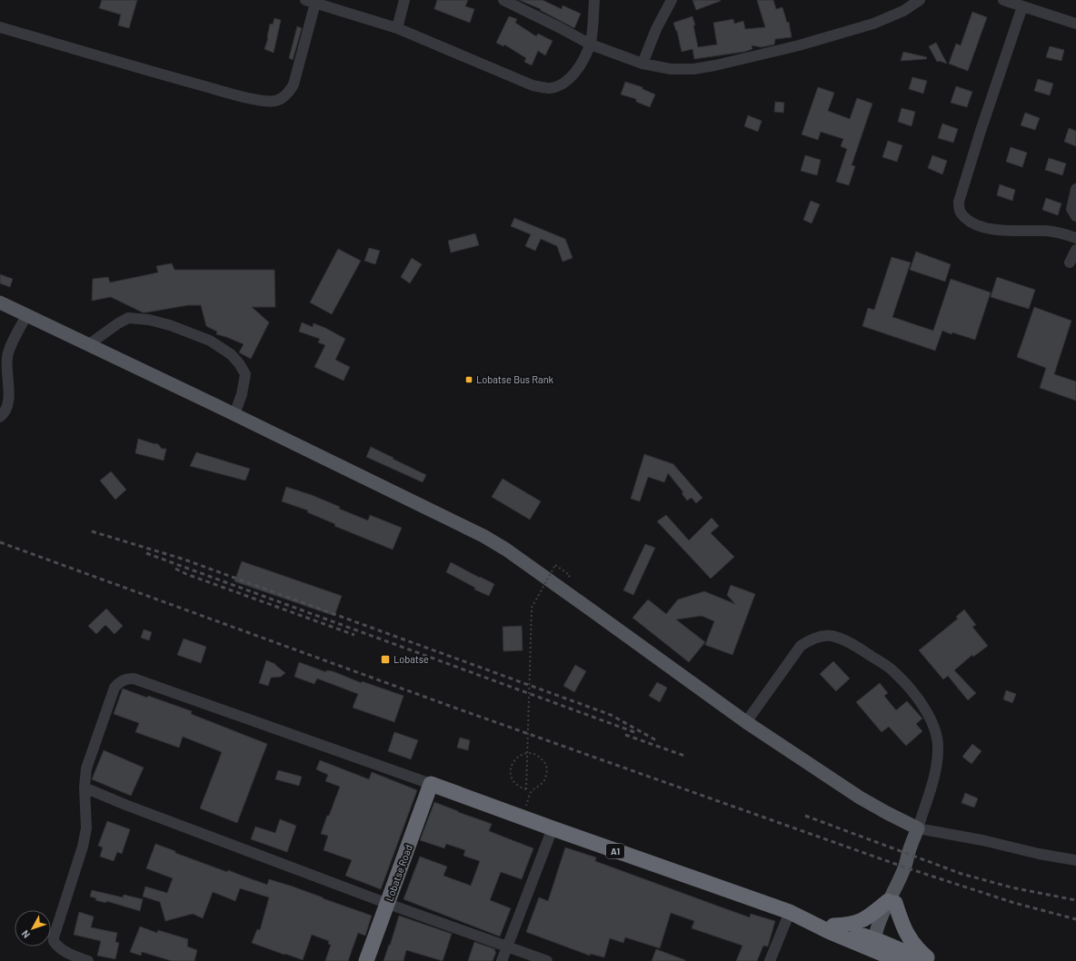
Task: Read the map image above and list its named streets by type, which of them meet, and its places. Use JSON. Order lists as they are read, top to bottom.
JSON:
{
  "streets": {
    "highway": ["A1", "Lobatse Road"]
  },
  "crossings": [
    ["A1", "Lobatse Road"]
  ],
  "places": {
    "transit": ["Lobatse Bus Rank", "Lobatse"]
  },
  "north": "bottom left"
}
